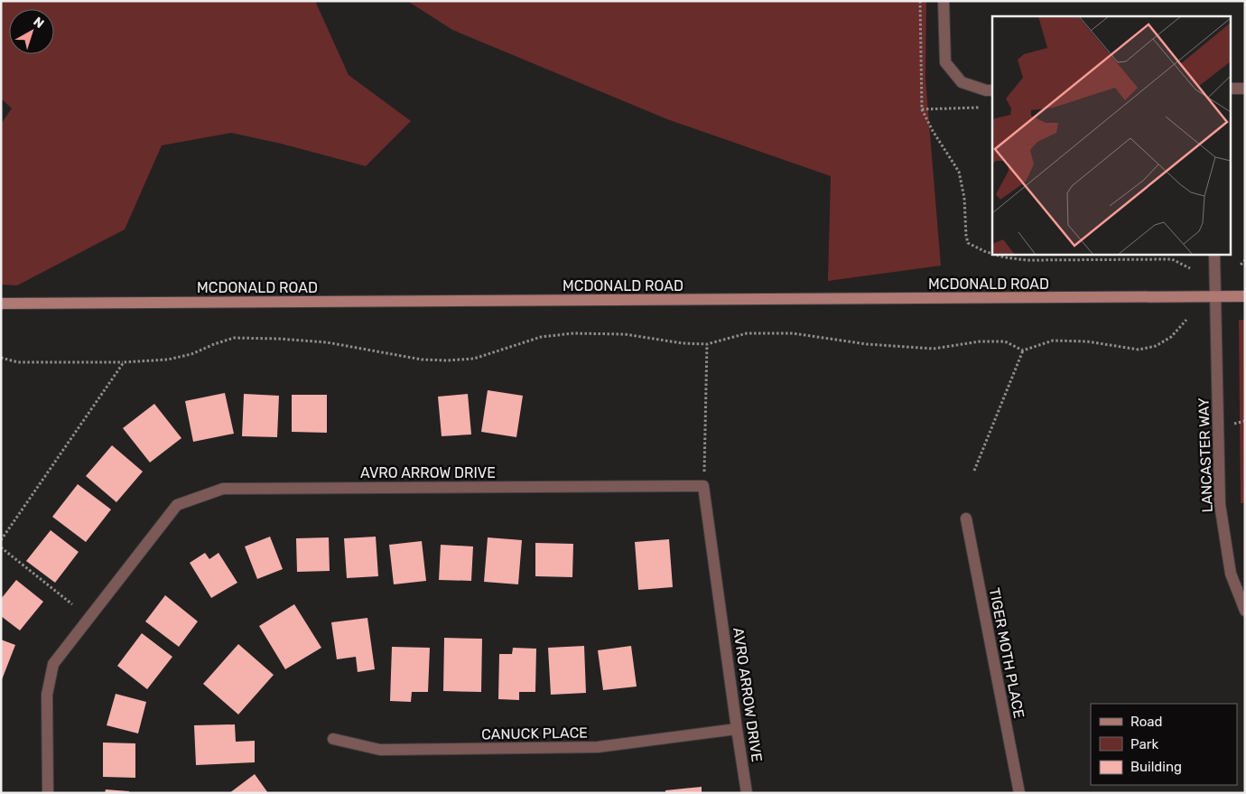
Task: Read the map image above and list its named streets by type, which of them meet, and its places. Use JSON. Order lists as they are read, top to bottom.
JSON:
{
  "streets": {
    "street": [
      "MCDONALD ROAD",
      "LANCASTER WAY",
      "AVRO ARROW DRIVE",
      "TIGER MOTH PLACE",
      "CANUCK PLACE"
    ]
  },
  "crossings": [
    ["MCDONALD ROAD", "LANCASTER WAY"],
    ["AVRO ARROW DRIVE", "CANUCK PLACE"]
  ],
  "legend": ["Road", "Park", "Building"],
  "north": "top right"
}
